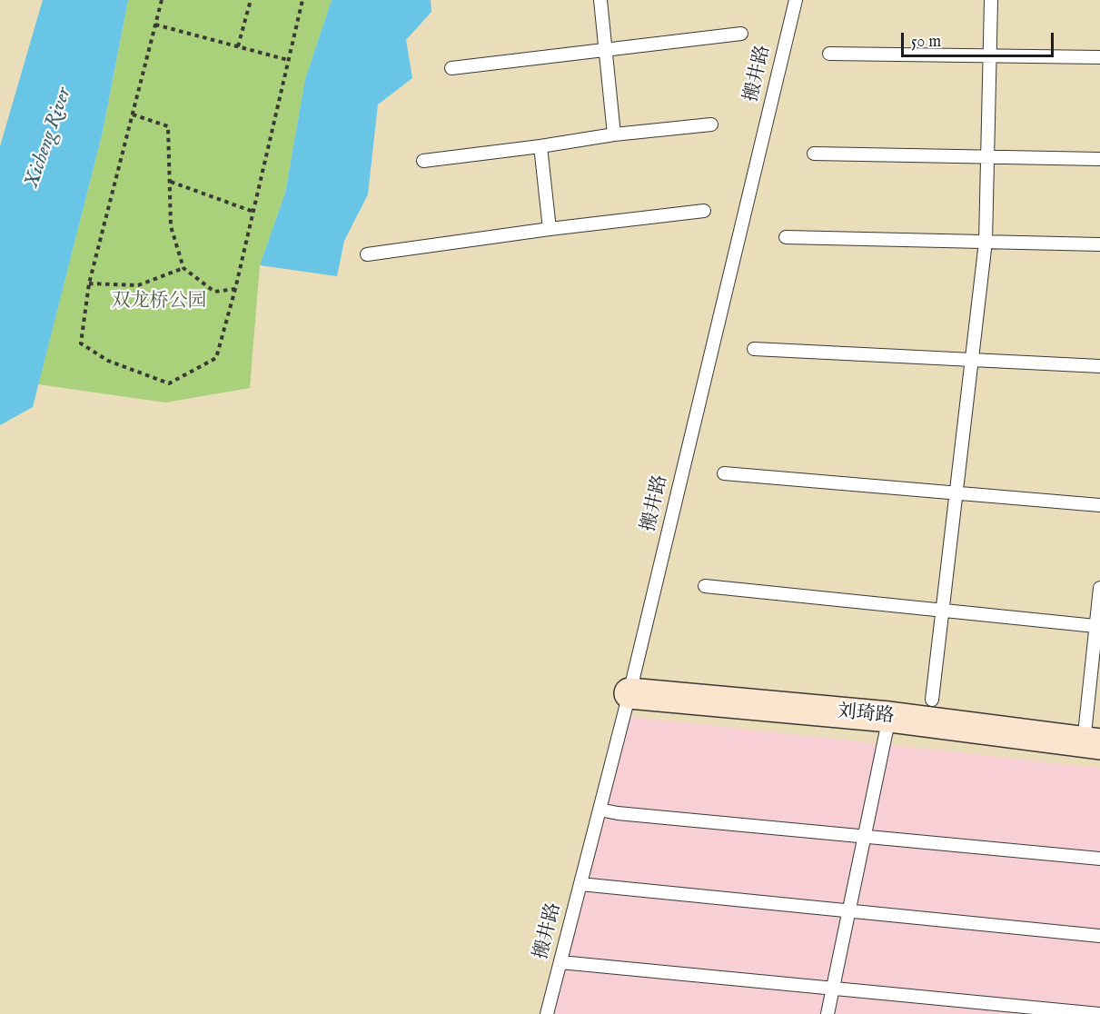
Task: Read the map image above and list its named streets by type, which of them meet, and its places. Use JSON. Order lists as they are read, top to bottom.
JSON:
{
  "streets": {
    "street": ["刘琦路"],
    "lane": ["搬井路"]
  },
  "crossings": [
    ["搬井路", "刘琦路"]
  ],
  "water": ["Xicheng River"],
  "parks": ["双龙桥公园"],
  "scale_bar": "50 m"
}
